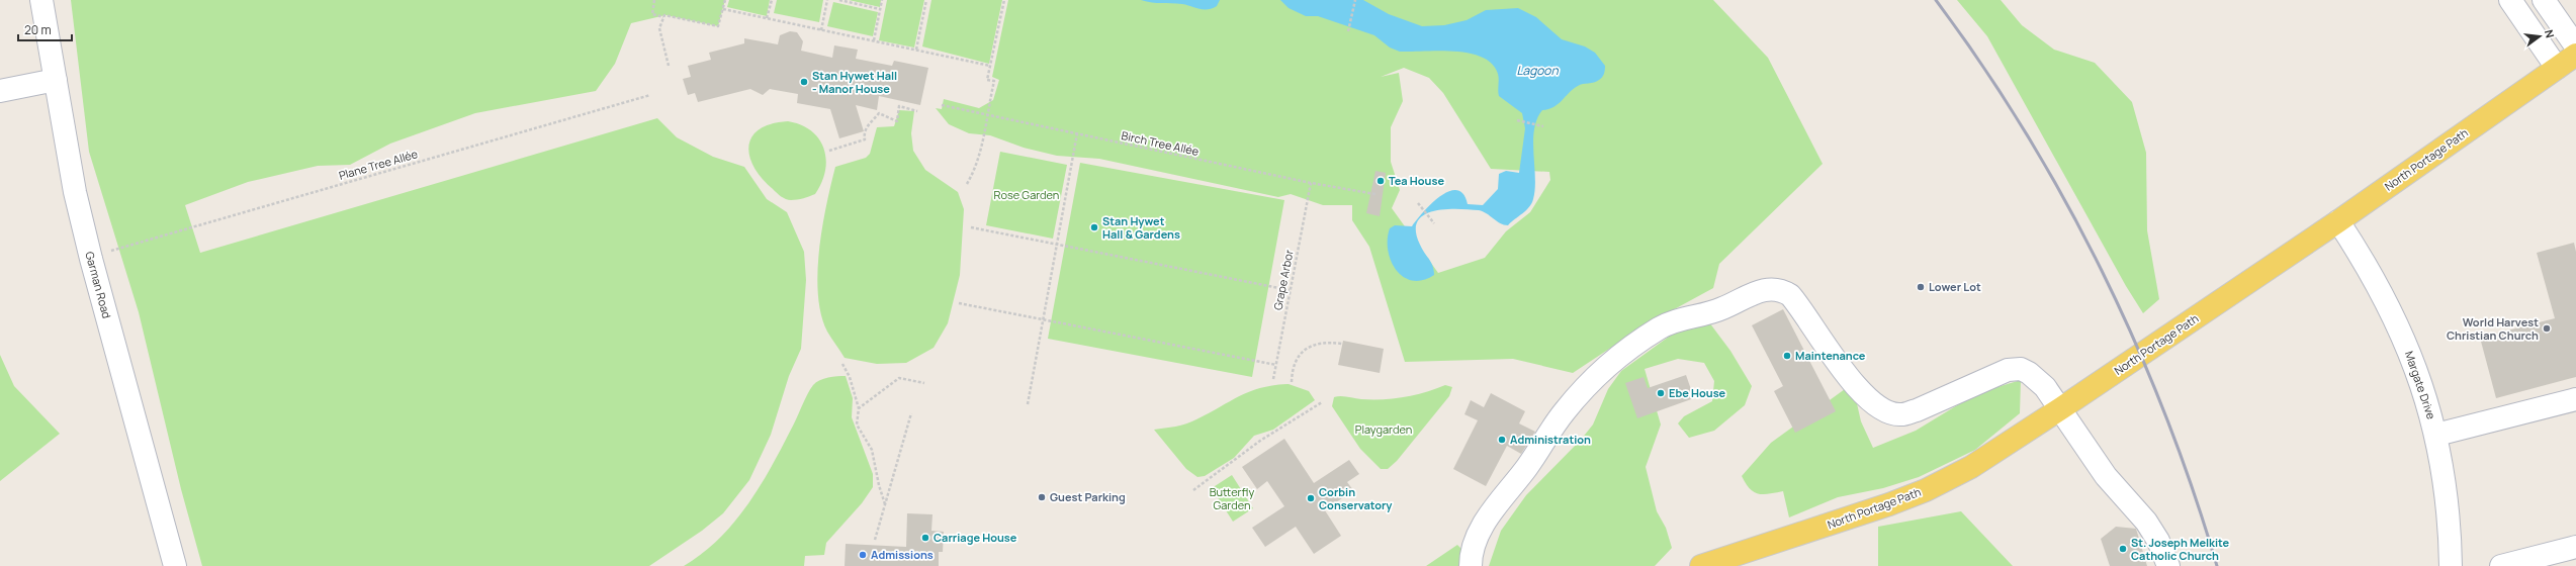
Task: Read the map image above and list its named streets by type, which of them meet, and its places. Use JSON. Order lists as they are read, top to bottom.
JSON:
{
  "streets": {
    "main road": ["North Portage Path"],
    "street": ["Garman Road", "Margate Drive"],
    "path": ["Birch Tree Allée", "Plane Tree Allée", "Grape Arbor"]
  },
  "crossings": [
    ["Birch Tree Allée", "Grape Arbor"],
    ["North Portage Path", "Margate Drive"]
  ],
  "water": ["Lagoon"],
  "parks": ["Rose Garden", "Playgarden", "Butterfly Garden"],
  "places": [
    "Stan Hywet Hall - Manor House",
    "Tea House",
    "Stan Hywet Hall & Gardens",
    "Lower Lot",
    "World Harvest Christian Church",
    "Maintenance",
    "Ebe House",
    "Administration",
    "Guest Parking",
    "Corbin Conservatory",
    "Carriage House",
    "St. Joseph Melkite Catholic Church",
    "Admissions"
  ],
  "scale_bar": "20 m",
  "north": "right"
}
